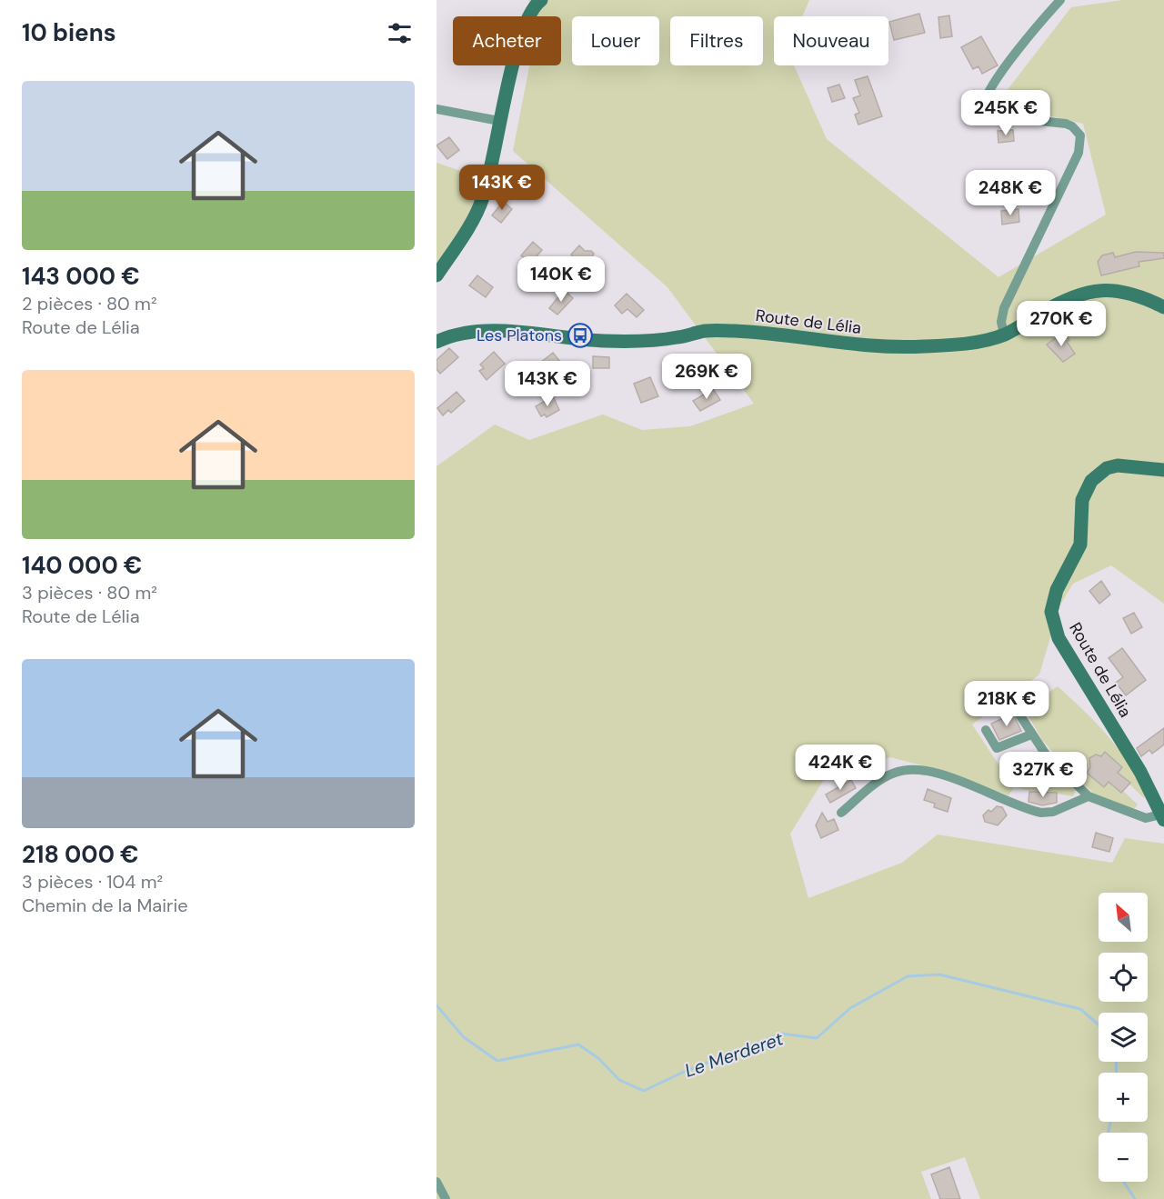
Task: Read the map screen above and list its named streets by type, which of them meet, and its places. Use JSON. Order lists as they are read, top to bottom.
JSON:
{
  "streets": {
    "street": ["Route de Lélia"]
  },
  "water": ["Le Merderet"],
  "places": {
    "bus stop": ["Les Platons"]
  },
  "north": "top left",
  "page": {
    "heading": "10 biens",
    "chip": [
      "Acheter",
      "Louer",
      "Filtres",
      "Nouveau"
    ],
    "list": [
      {
        "name": "143 000 €",
        "note": "2 pièces · 80 m² · Route de Lélia"
      },
      {
        "name": "140 000 €",
        "note": "3 pièces · 80 m² · Route de Lélia"
      },
      {
        "name": "218 000 €",
        "note": "3 pièces · 104 m² · Chemin de la Mairie"
      }
    ],
    "price": [
      "245K €",
      "143K €",
      "248K €",
      "140K €",
      "270K €",
      "269K €",
      "143K €",
      "218K €",
      "424K €",
      "327K €"
    ],
    "map_buttons": ["+", "−"]
  }
}
